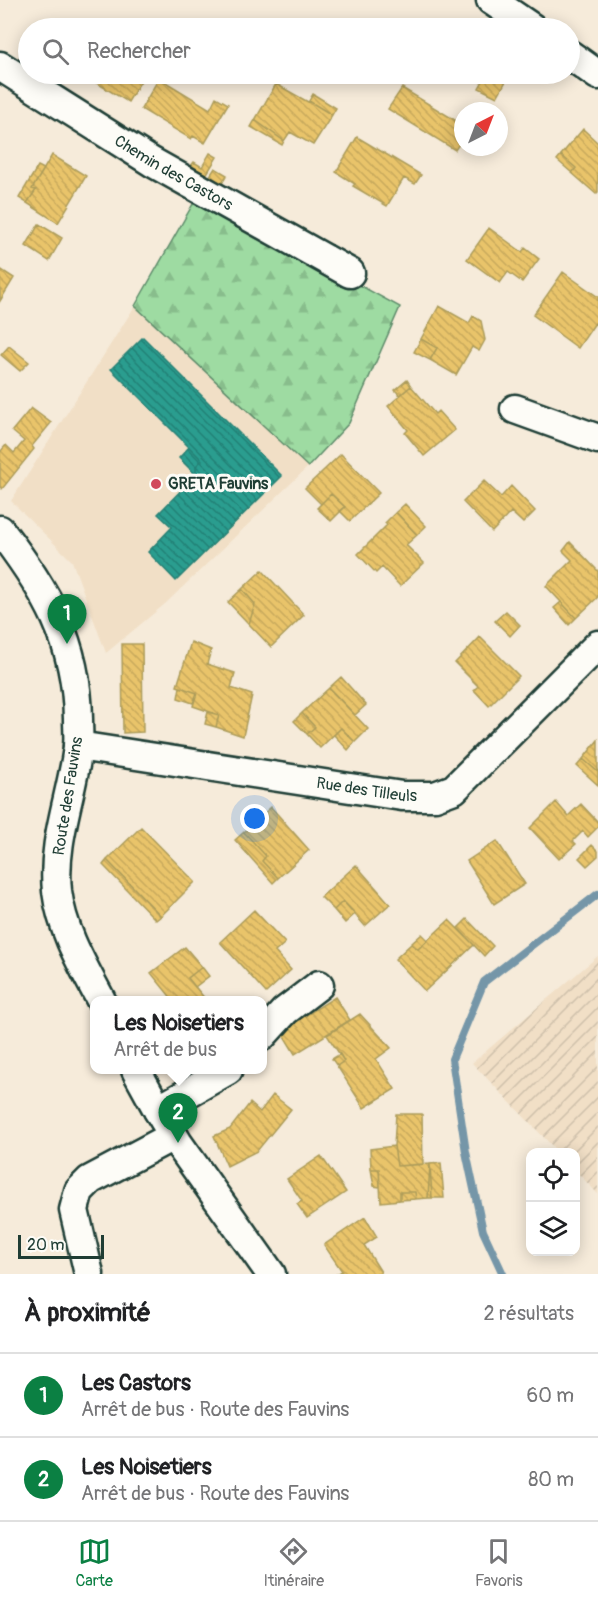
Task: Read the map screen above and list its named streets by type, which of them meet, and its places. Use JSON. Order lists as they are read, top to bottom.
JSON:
{
  "streets": {
    "street": ["Chemin des Castors", "Rue des Tilleuls", "Route des Fauvins"]
  },
  "crossings": [
    ["Rue des Tilleuls", "Route des Fauvins"]
  ],
  "places": ["GRETA Fauvins"],
  "scale_bar": "20 m",
  "north": "top right",
  "page": {
    "search": "Rechercher",
    "pins": ["1", "2"],
    "popup": ["Les Noisetiers", "Arrêt de bus"],
    "scale": "20 m",
    "heading": ["À proximité", "2 résultats"],
    "list": [
      {
        "mark": "1",
        "name": "Les Castors",
        "note": "Arrêt de bus · Route des Fauvins",
        "value": "60 m"
      },
      {
        "mark": "2",
        "name": "Les Noisetiers",
        "note": "Arrêt de bus · Route des Fauvins",
        "value": "80 m"
      }
    ],
    "nav": ["Carte", "Itinéraire", "Favoris"]
  }
}
